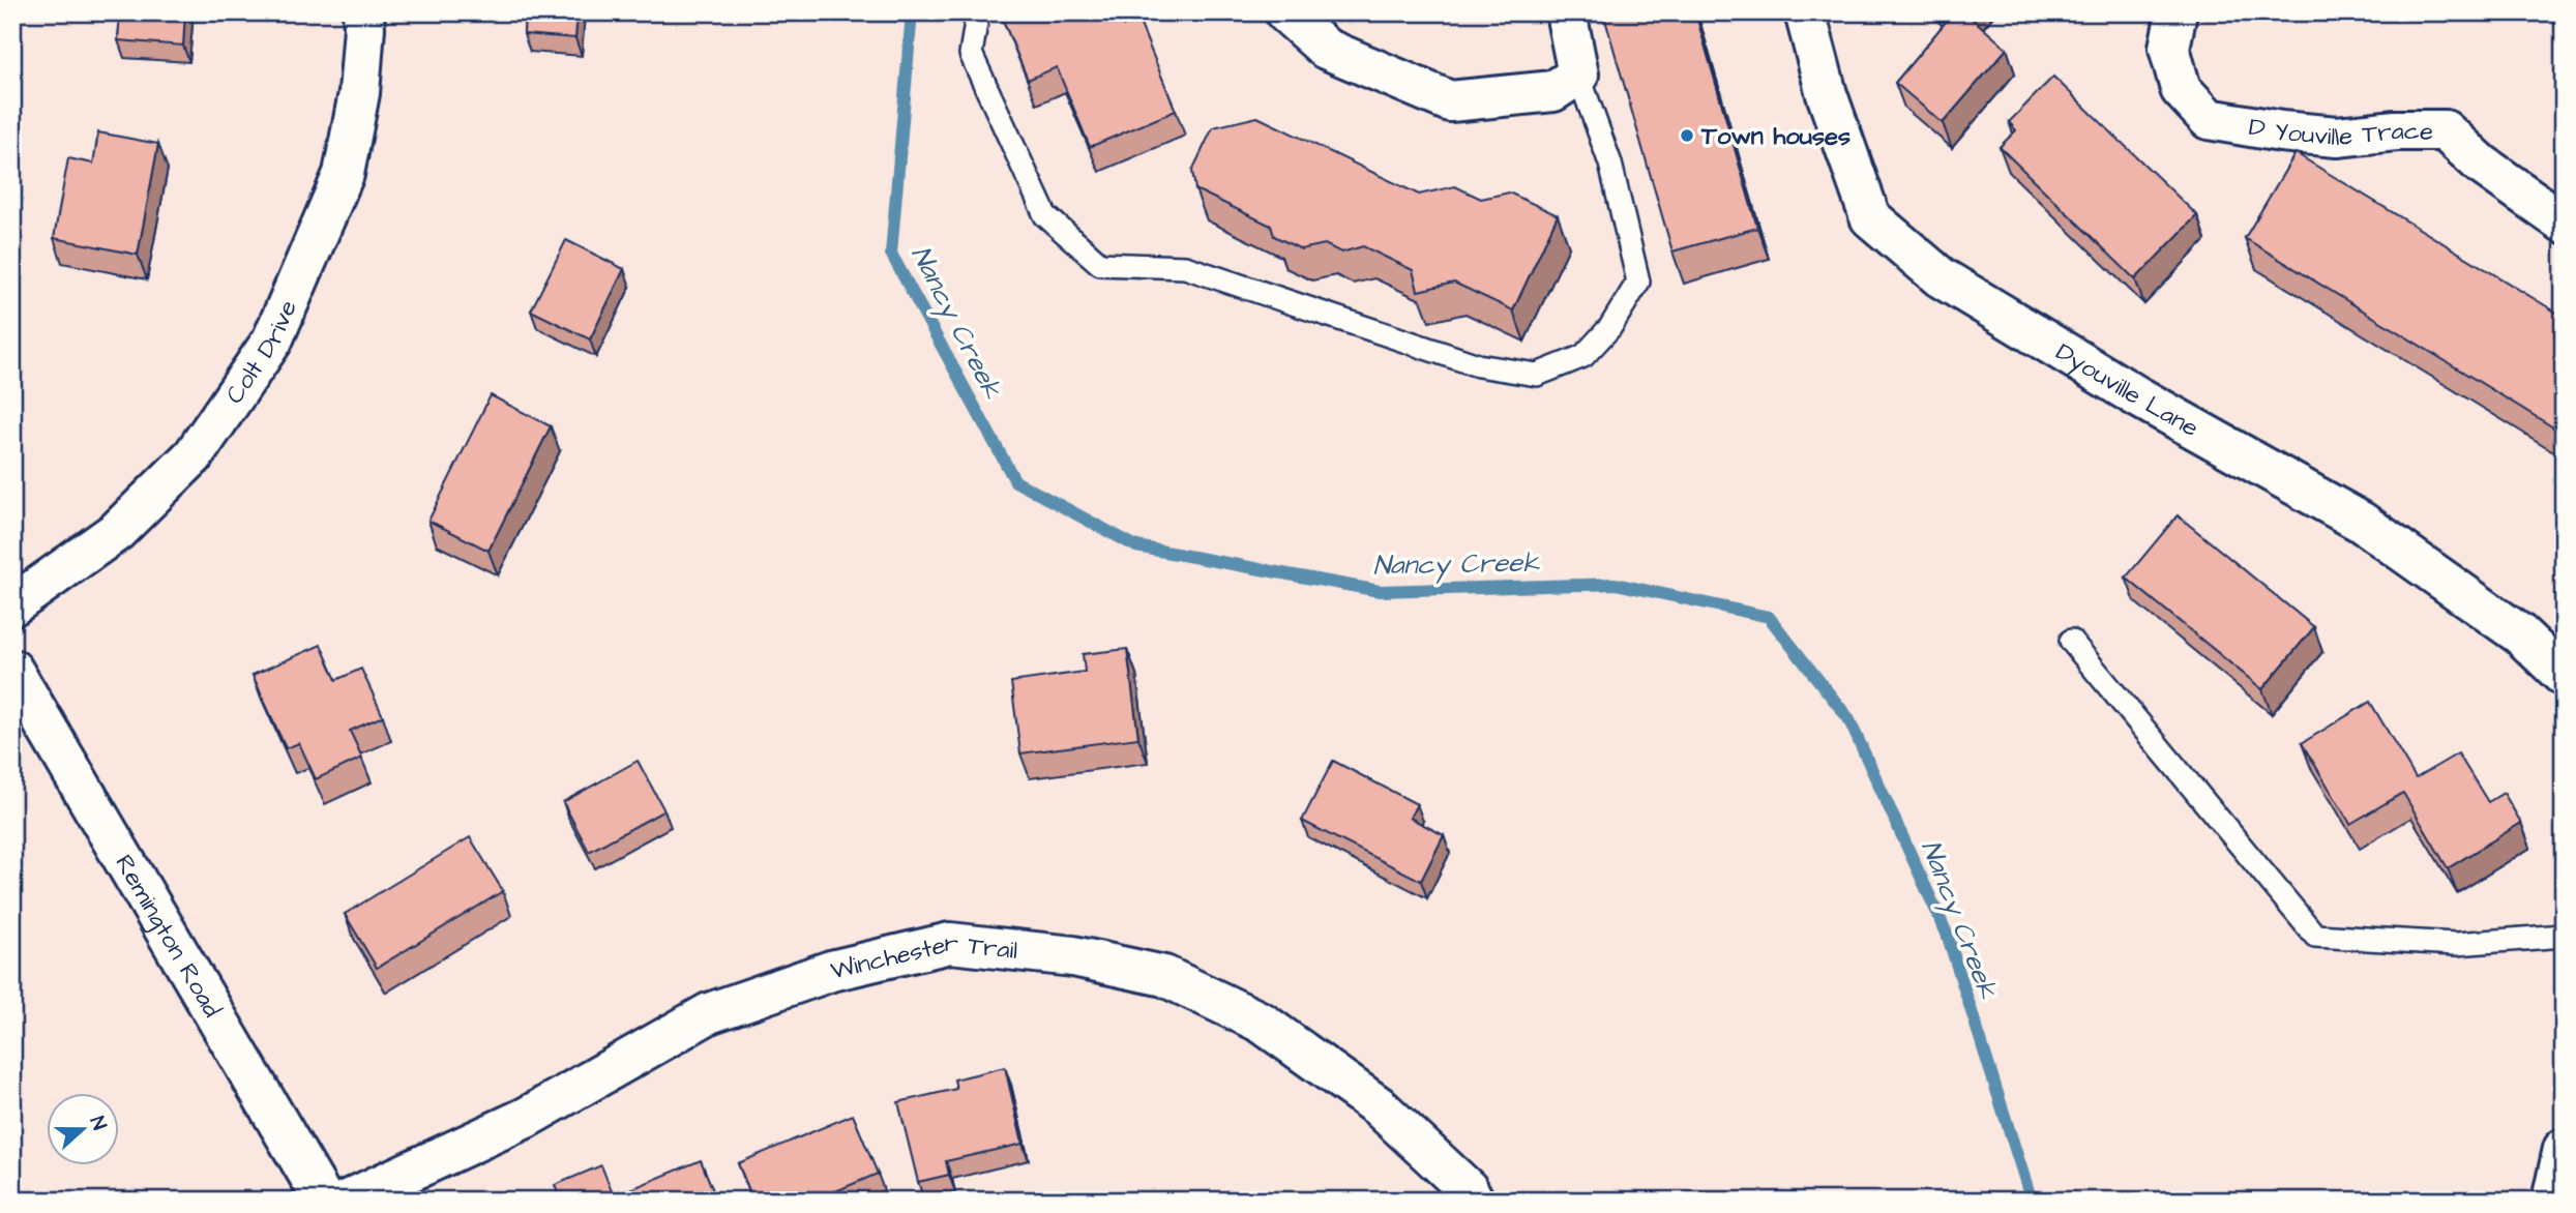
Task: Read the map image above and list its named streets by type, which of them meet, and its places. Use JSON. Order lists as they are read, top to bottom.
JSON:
{
  "streets": {
    "street": [
      "D Youville Trace",
      "Colt Drive",
      "Dyouville Lane",
      "Remington Road",
      "Winchester Trail"
    ]
  },
  "water": ["Nancy Creek"],
  "places": ["Town houses"],
  "north": "right"
}
